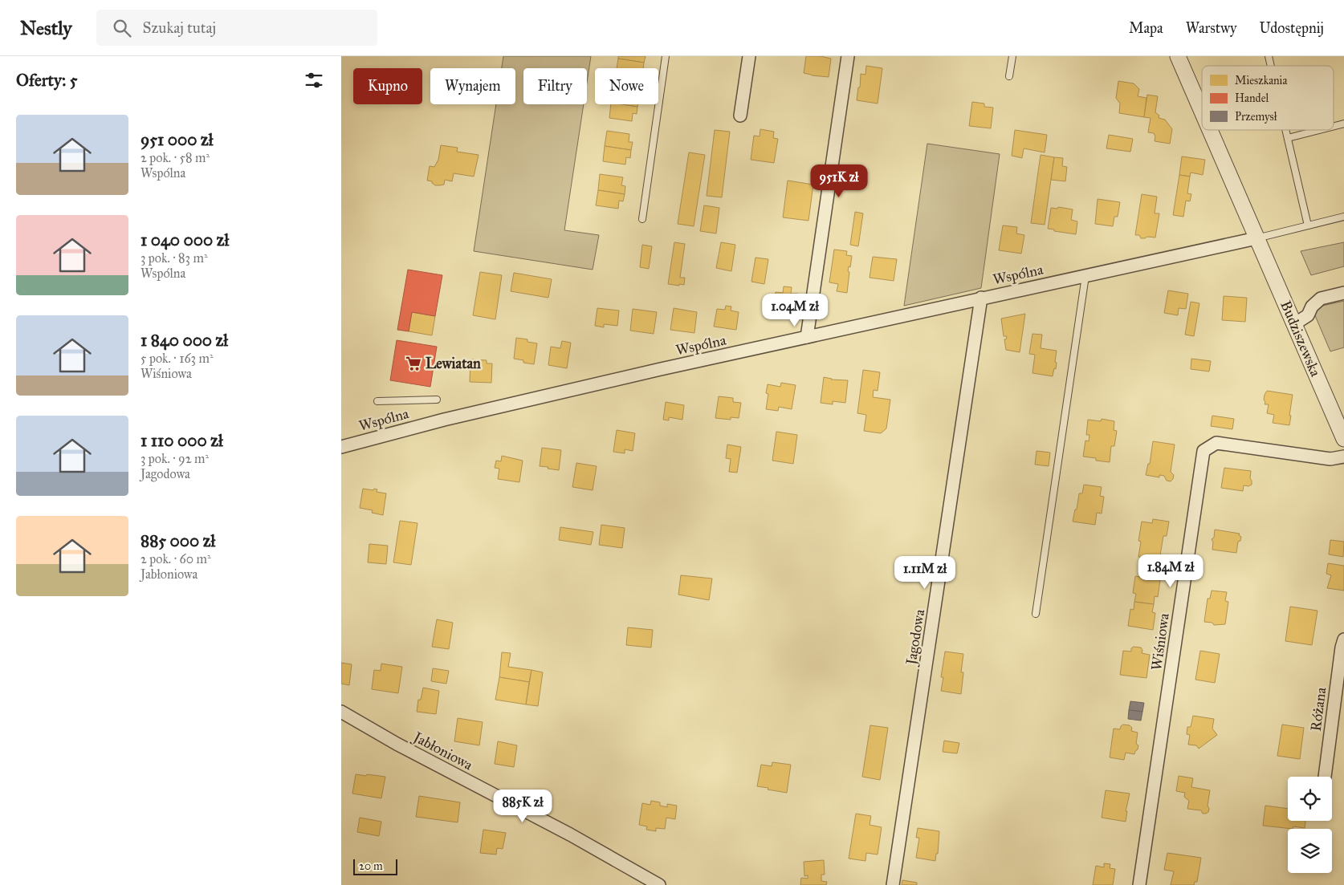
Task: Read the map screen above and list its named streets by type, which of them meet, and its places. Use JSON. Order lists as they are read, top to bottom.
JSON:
{
  "streets": {
    "street": [
      "Wspólna",
      "Budziszewska",
      "Jagodowa",
      "Wiśniowa",
      "Różana",
      "Jabłoniowa"
    ]
  },
  "crossings": [
    ["Wspólna", "Budziszewska"],
    ["Wspólna", "Jagodowa"]
  ],
  "places": {
    "supermarket": ["Lewiatan"]
  },
  "legend": ["Mieszkania", "Handel", "Przemysł"],
  "scale_bar": "20 m",
  "page": {
    "header": "Nestly",
    "search": "Szukaj tutaj",
    "nav": ["Mapa", "Warstwy", "Udostępnij"],
    "heading": "Oferty: 5",
    "chip": [
      "Kupno",
      "Wynajem",
      "Filtry",
      "Nowe"
    ],
    "list": [
      {
        "name": "951 000 zł",
        "note": "2 pok. · 58 m² · Wspólna"
      },
      {
        "name": "1 040 000 zł",
        "note": "3 pok. · 83 m² · Wspólna"
      },
      {
        "name": "1 840 000 zł",
        "note": "5 pok. · 163 m² · Wiśniowa"
      },
      {
        "name": "1 110 000 zł",
        "note": "3 pok. · 92 m² · Jagodowa"
      },
      {
        "name": "885 000 zł",
        "note": "2 pok. · 60 m² · Jabłoniowa"
      }
    ],
    "price": [
      "951K zł",
      "1.04M zł",
      "1.84M zł",
      "1.11M zł",
      "885K zł"
    ],
    "scale": "20 m"
  }
}
